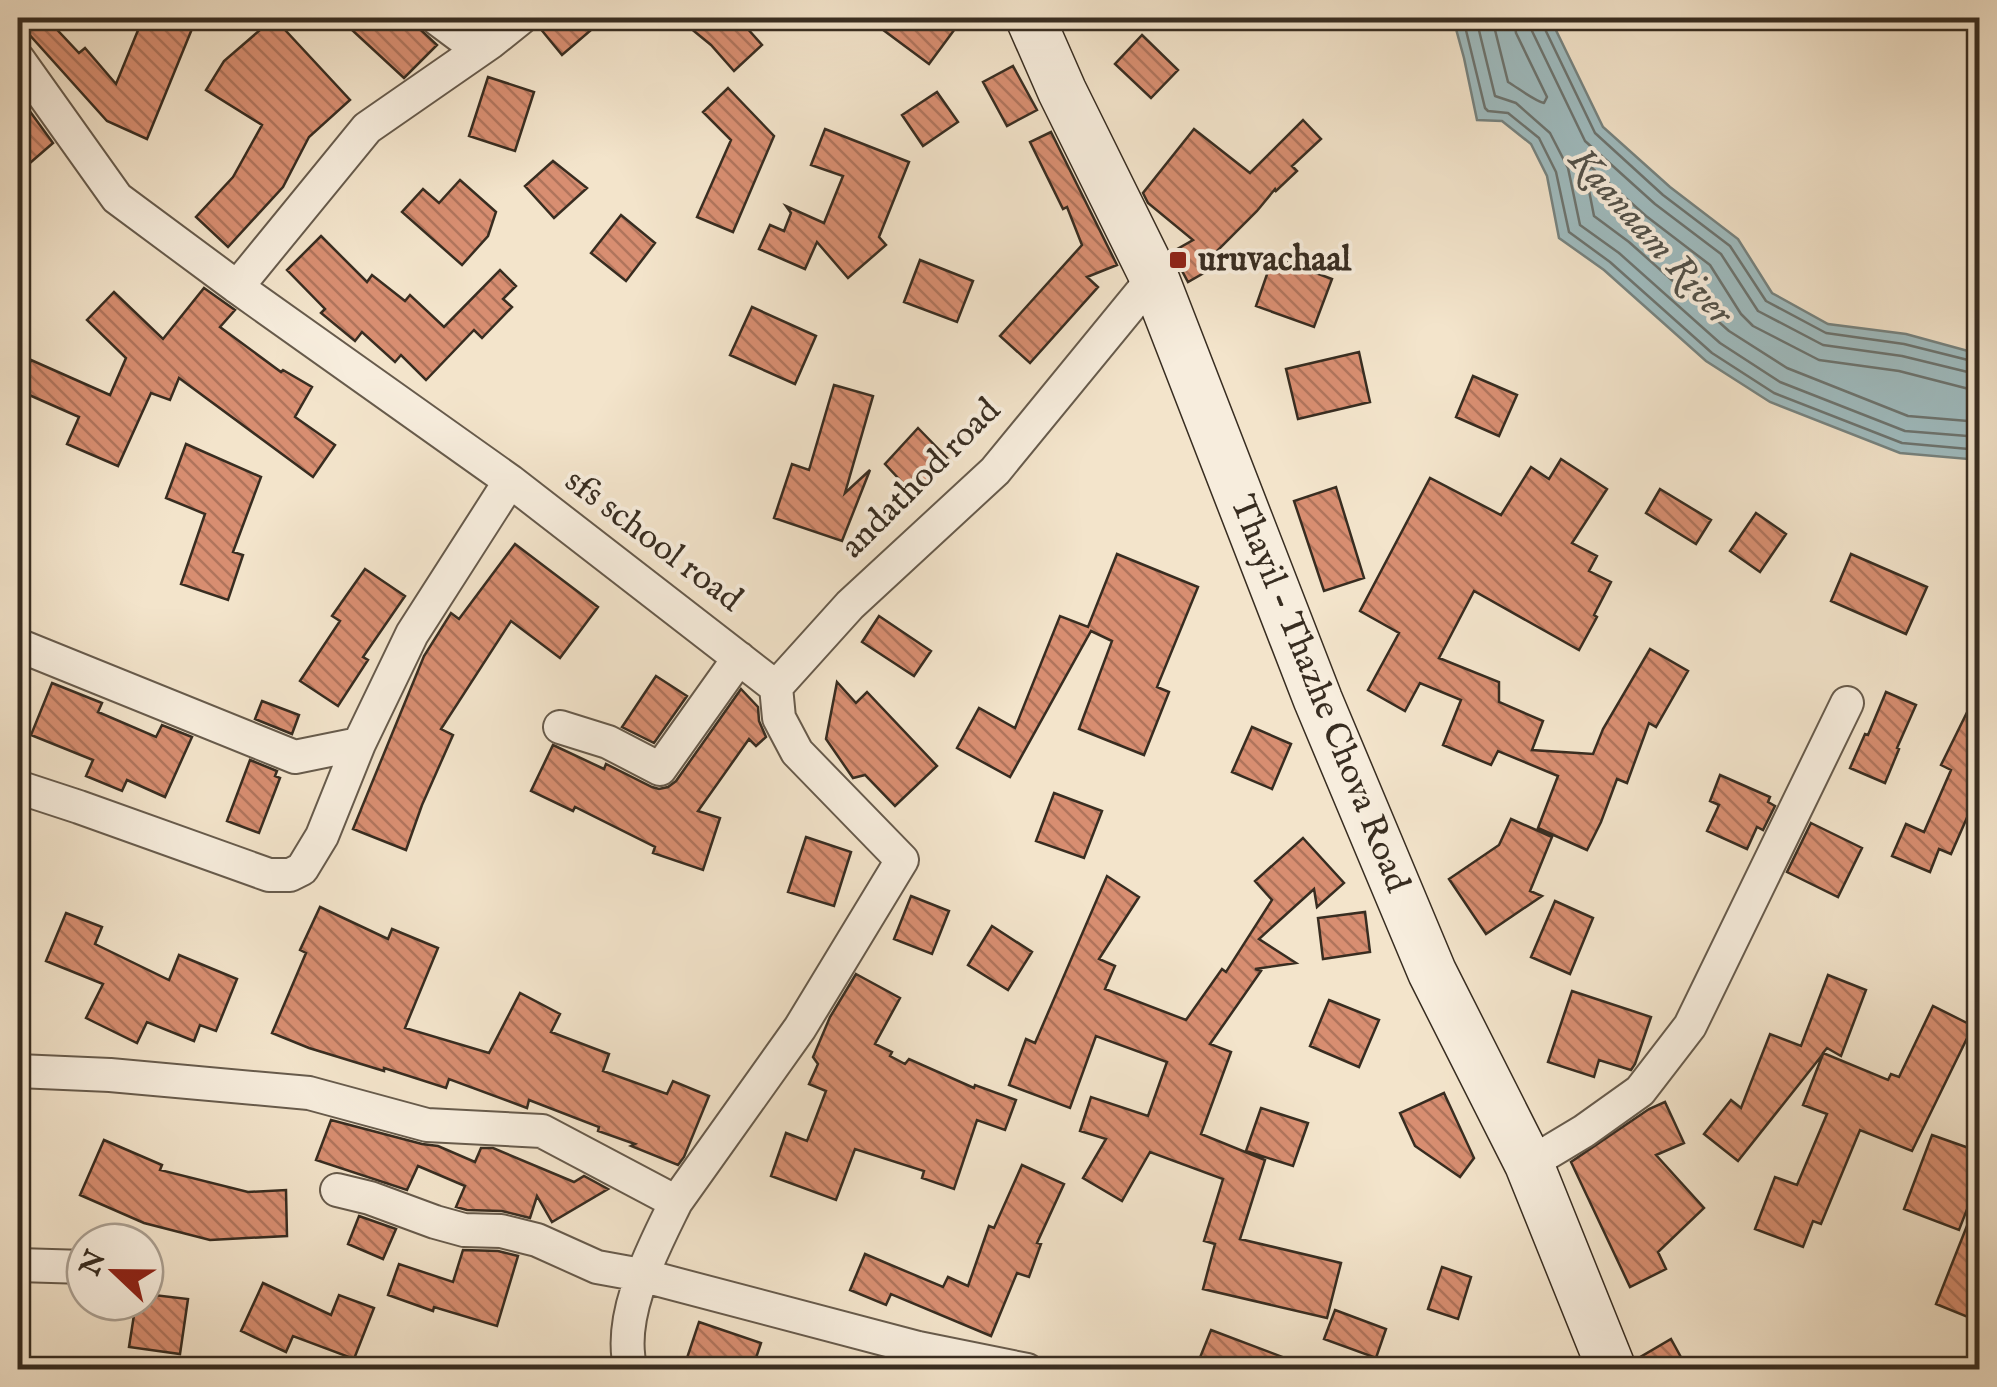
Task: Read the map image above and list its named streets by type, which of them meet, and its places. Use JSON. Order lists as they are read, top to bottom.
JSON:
{
  "streets": {
    "street": ["andathod road", "sfs school road", "Thayil - Thazhe Chova Road"]
  },
  "crossings": [
    ["andathod road", "sfs school road"],
    ["andathod road", "Thayil - Thazhe Chova Road"]
  ],
  "water": ["Kaanaam River"],
  "places": {
    "transit": ["uruvachaal"]
  },
  "north": "left"
}
